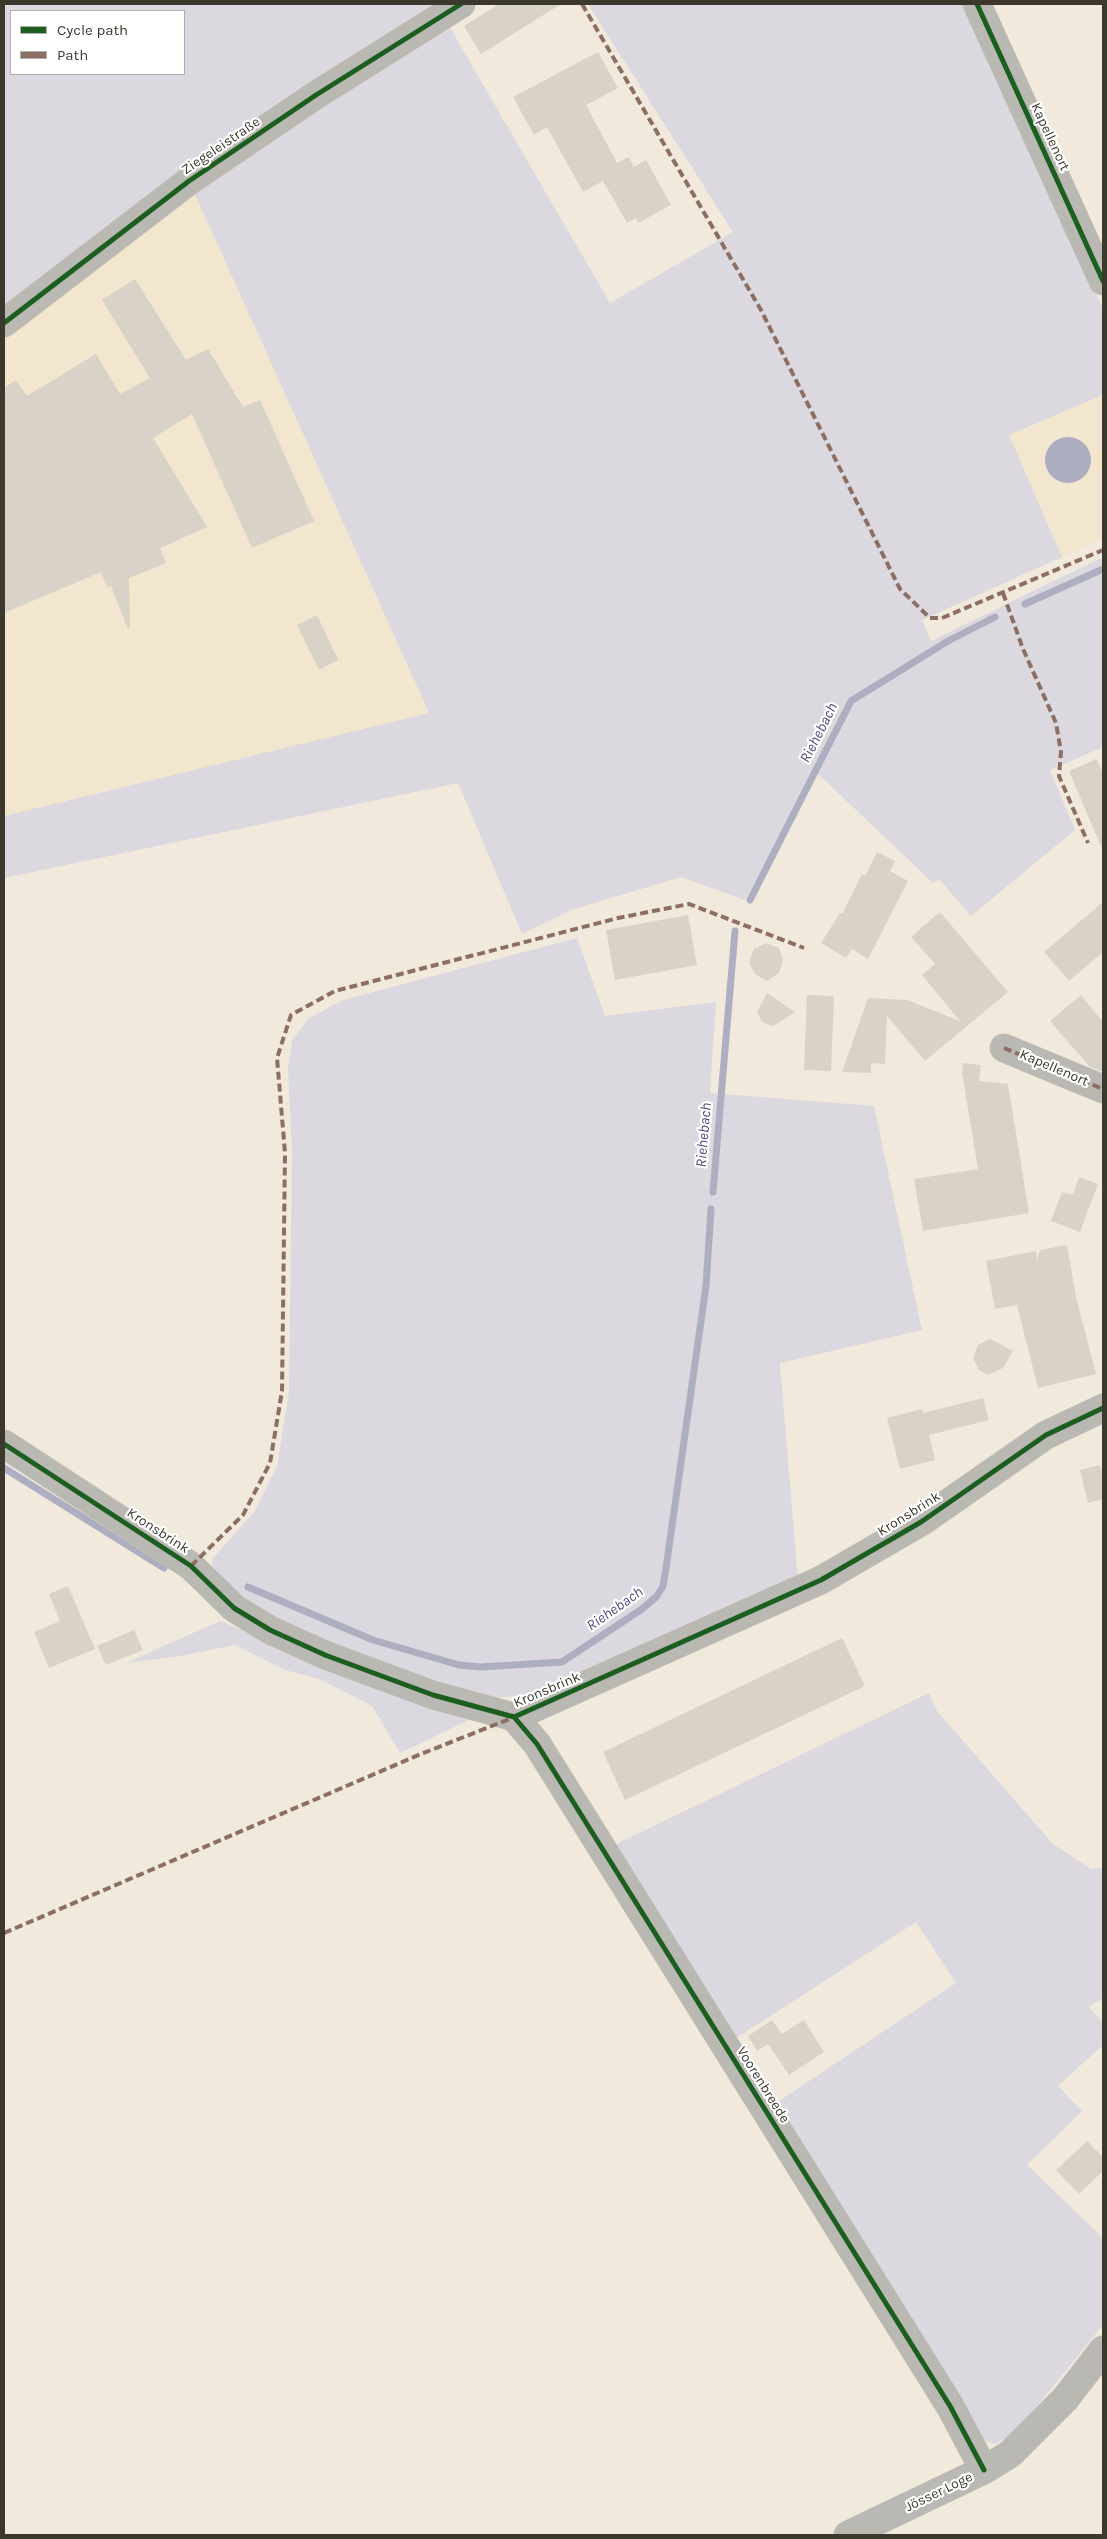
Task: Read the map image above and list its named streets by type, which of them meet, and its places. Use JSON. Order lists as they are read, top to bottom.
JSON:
{
  "streets": {
    "street": [
      "Kapellenort",
      "Ziegeleistraße",
      "Kronsbrink",
      "Voorenbreede",
      "Jösser Loge"
    ]
  },
  "crossings": [
    ["Kronsbrink", "Voorenbreede"],
    ["Voorenbreede", "Jösser Loge"]
  ],
  "water": ["Riehebach"],
  "legend": ["Cycle path", "Path"]
}
